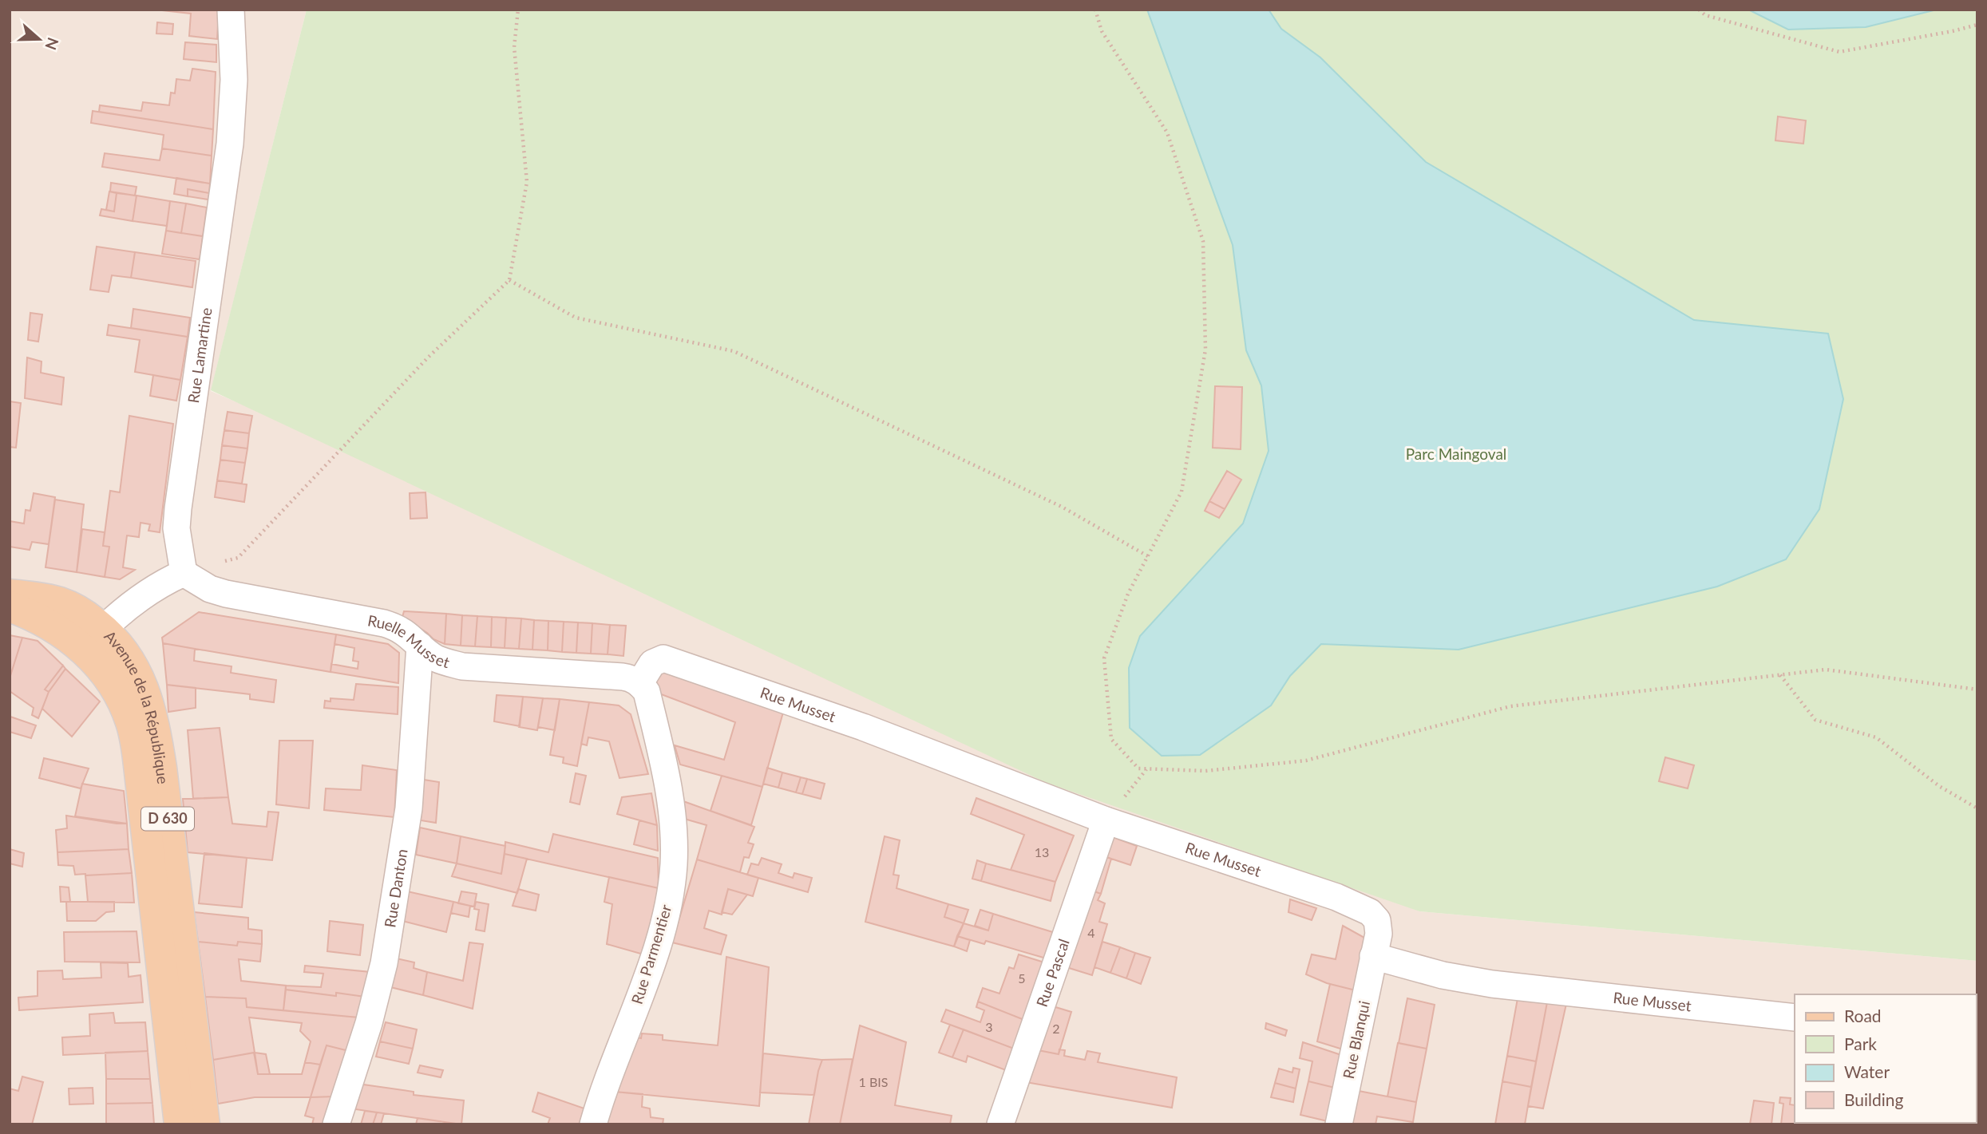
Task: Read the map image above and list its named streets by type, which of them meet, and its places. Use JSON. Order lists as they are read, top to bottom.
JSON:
{
  "streets": {
    "main road": ["Avenue de la République", "D 630"],
    "street": [
      "Rue Lamartine",
      "Ruelle Musset",
      "Rue Musset",
      "Rue Danton",
      "Rue Parmentier",
      "Rue Pascal",
      "Rue Blanqui"
    ]
  },
  "crossings": [
    ["Rue Lamartine", "Ruelle Musset"],
    ["Ruelle Musset", "Rue Musset"],
    ["Ruelle Musset", "Rue Danton"],
    ["Ruelle Musset", "Rue Parmentier"],
    ["Rue Musset", "Rue Parmentier"],
    ["Rue Musset", "Rue Pascal"],
    ["Rue Musset", "Rue Blanqui"]
  ],
  "parks": ["Parc Maingoval"],
  "house_numbers": [
    "13",
    "4",
    "5",
    "3",
    "2",
    "1 BIS"
  ],
  "legend": [
    "Road",
    "Park",
    "Water",
    "Building"
  ],
  "north": "right"
}
